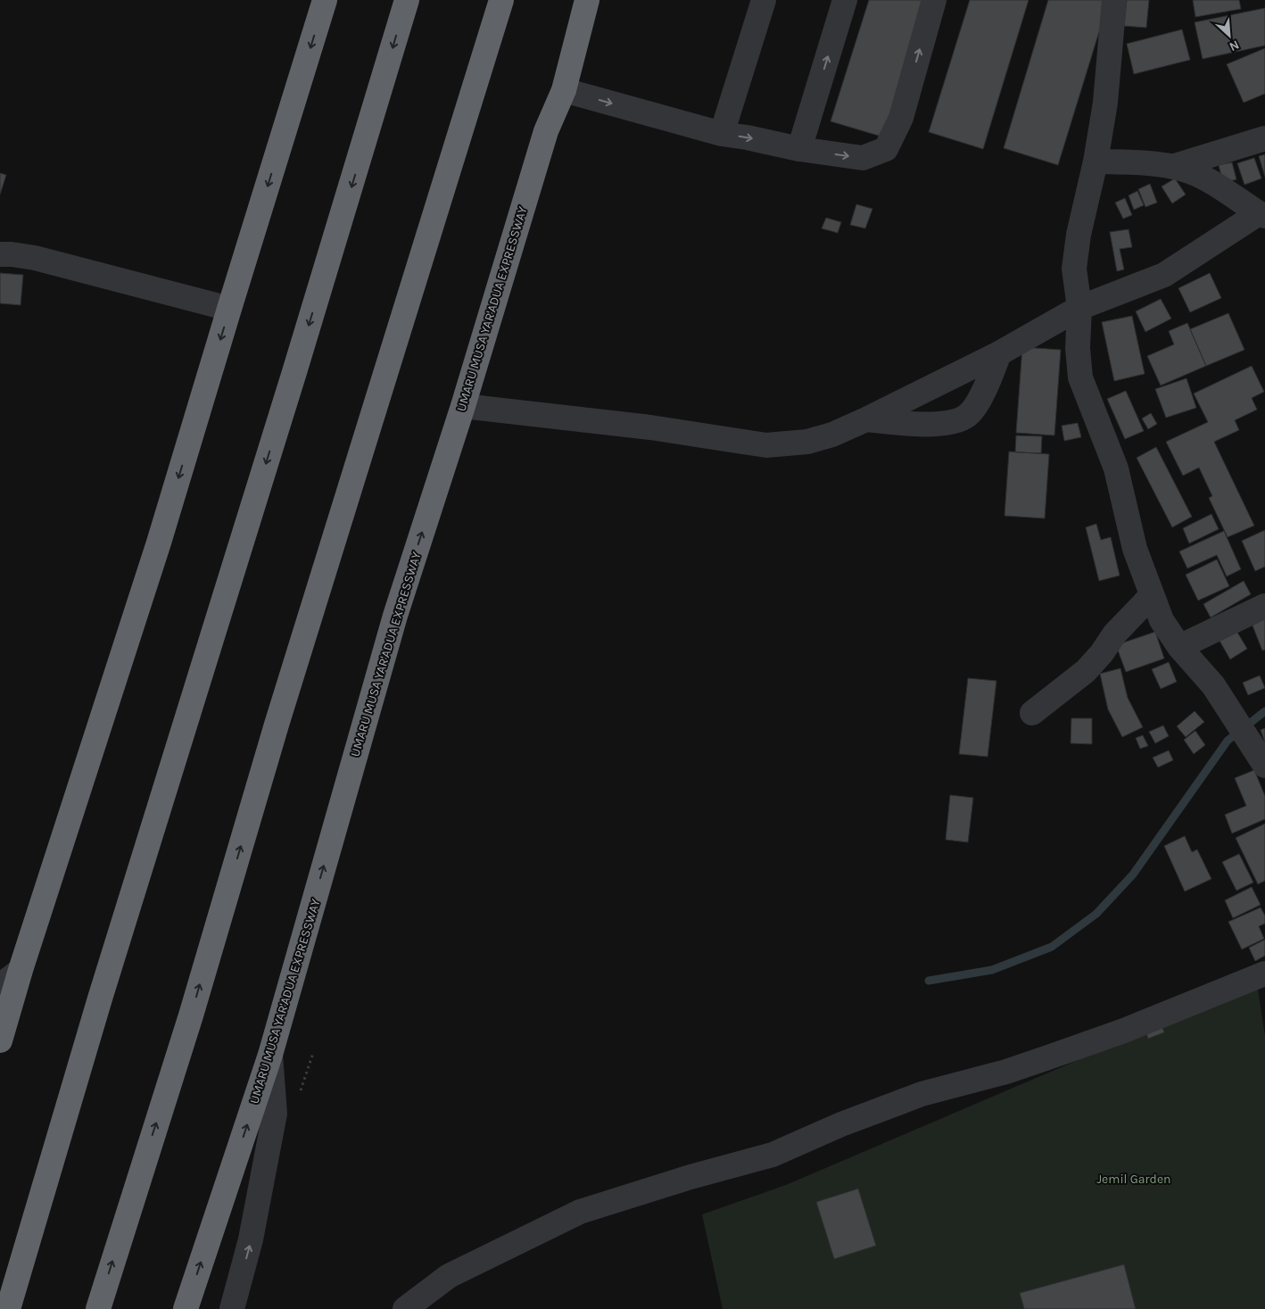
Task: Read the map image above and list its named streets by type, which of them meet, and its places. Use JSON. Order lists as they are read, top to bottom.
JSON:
{
  "streets": {
    "highway": ["UMARU MUSA YAR'ADUA EXPRESSWAY"]
  },
  "parks": ["Jemil Garden"],
  "north": "bottom right"
}
